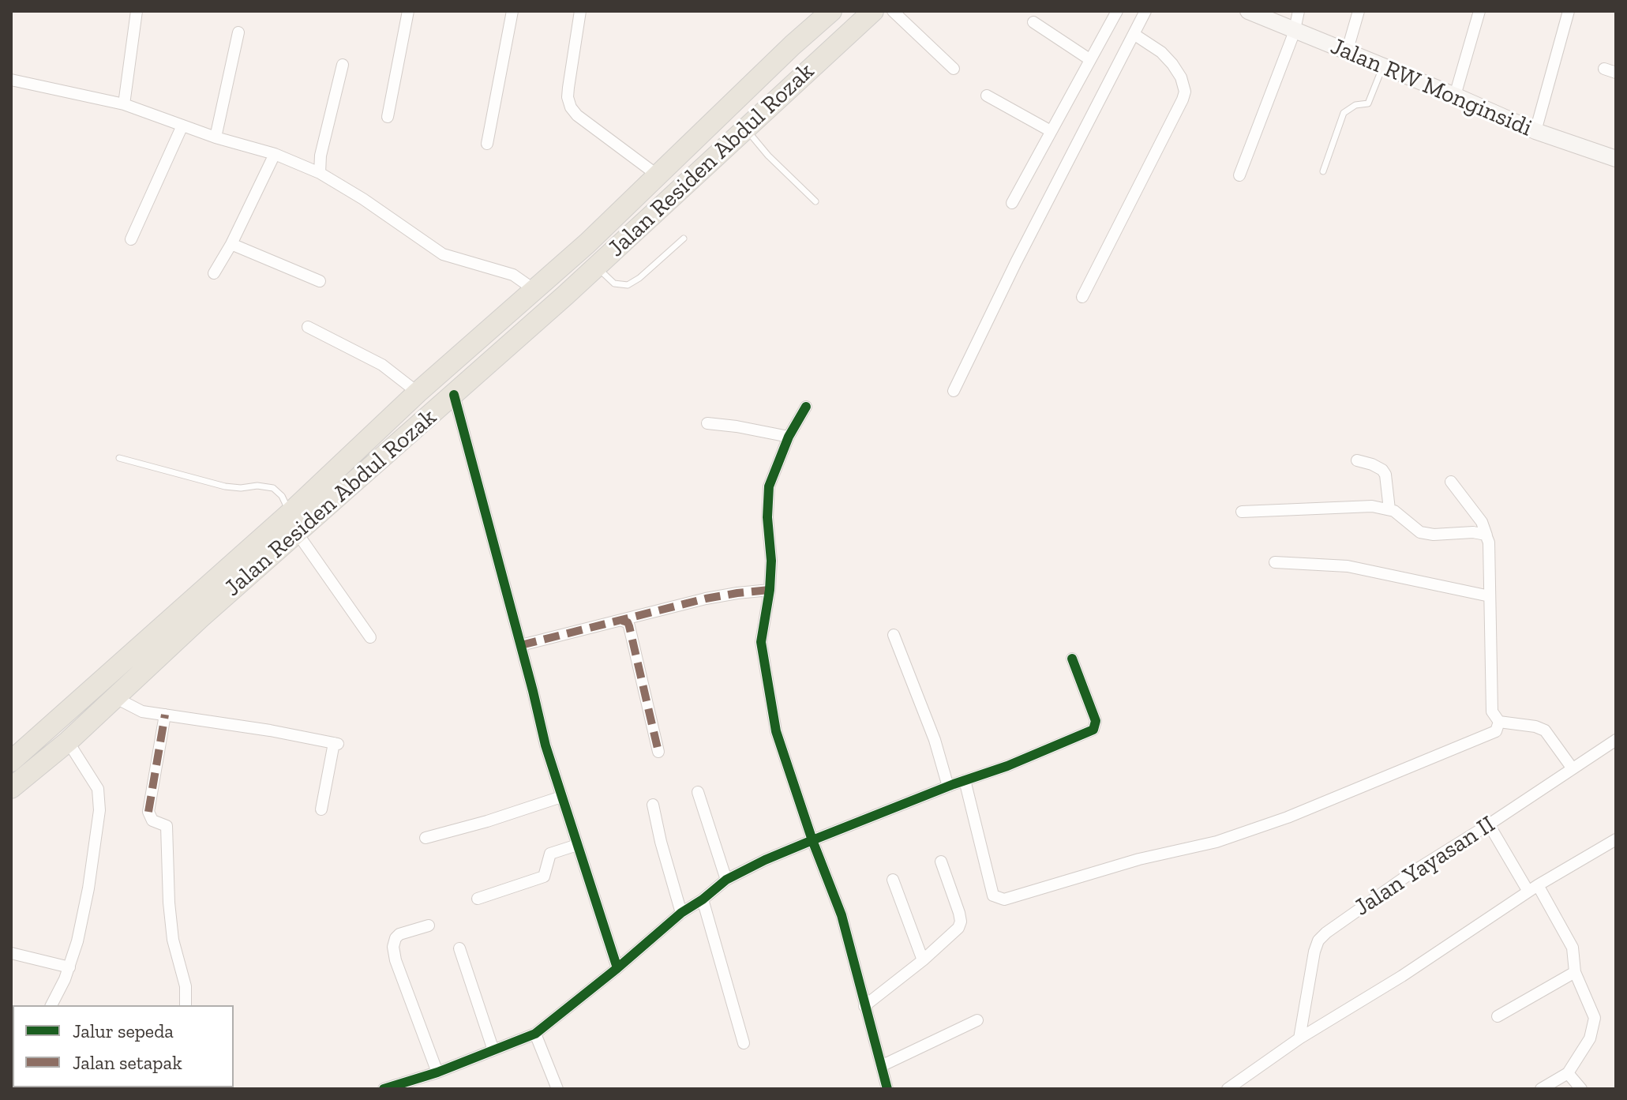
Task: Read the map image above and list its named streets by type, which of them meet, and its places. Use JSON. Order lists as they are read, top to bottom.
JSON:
{
  "streets": {
    "highway": ["Jalan Residen Abdul Rozak"],
    "street": ["Jalan RW Monginsidi", "Jalan Yayasan II"]
  },
  "legend": ["Jalur sepeda", "Jalan setapak"]
}
